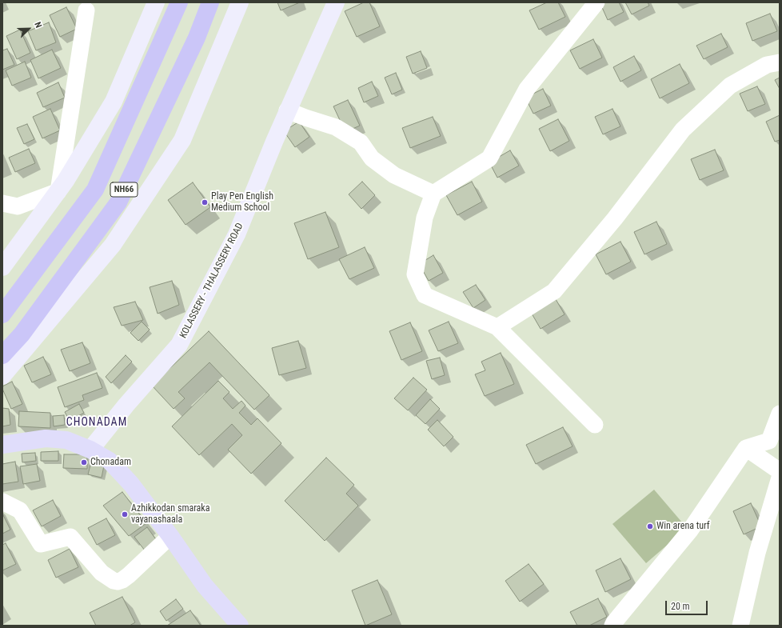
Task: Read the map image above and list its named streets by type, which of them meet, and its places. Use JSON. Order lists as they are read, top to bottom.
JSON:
{
  "streets": {
    "highway": ["NH66"],
    "street": ["KOLASSERY - THALASSERY ROAD"]
  },
  "districts": ["CHONADAM"],
  "places": [
    "Play Pen English Medium School",
    "Chonadam",
    "Azhikkodan smaraka vayanashaala",
    "Win arena turf"
  ],
  "scale_bar": "20 m",
  "north": "top right"
}
